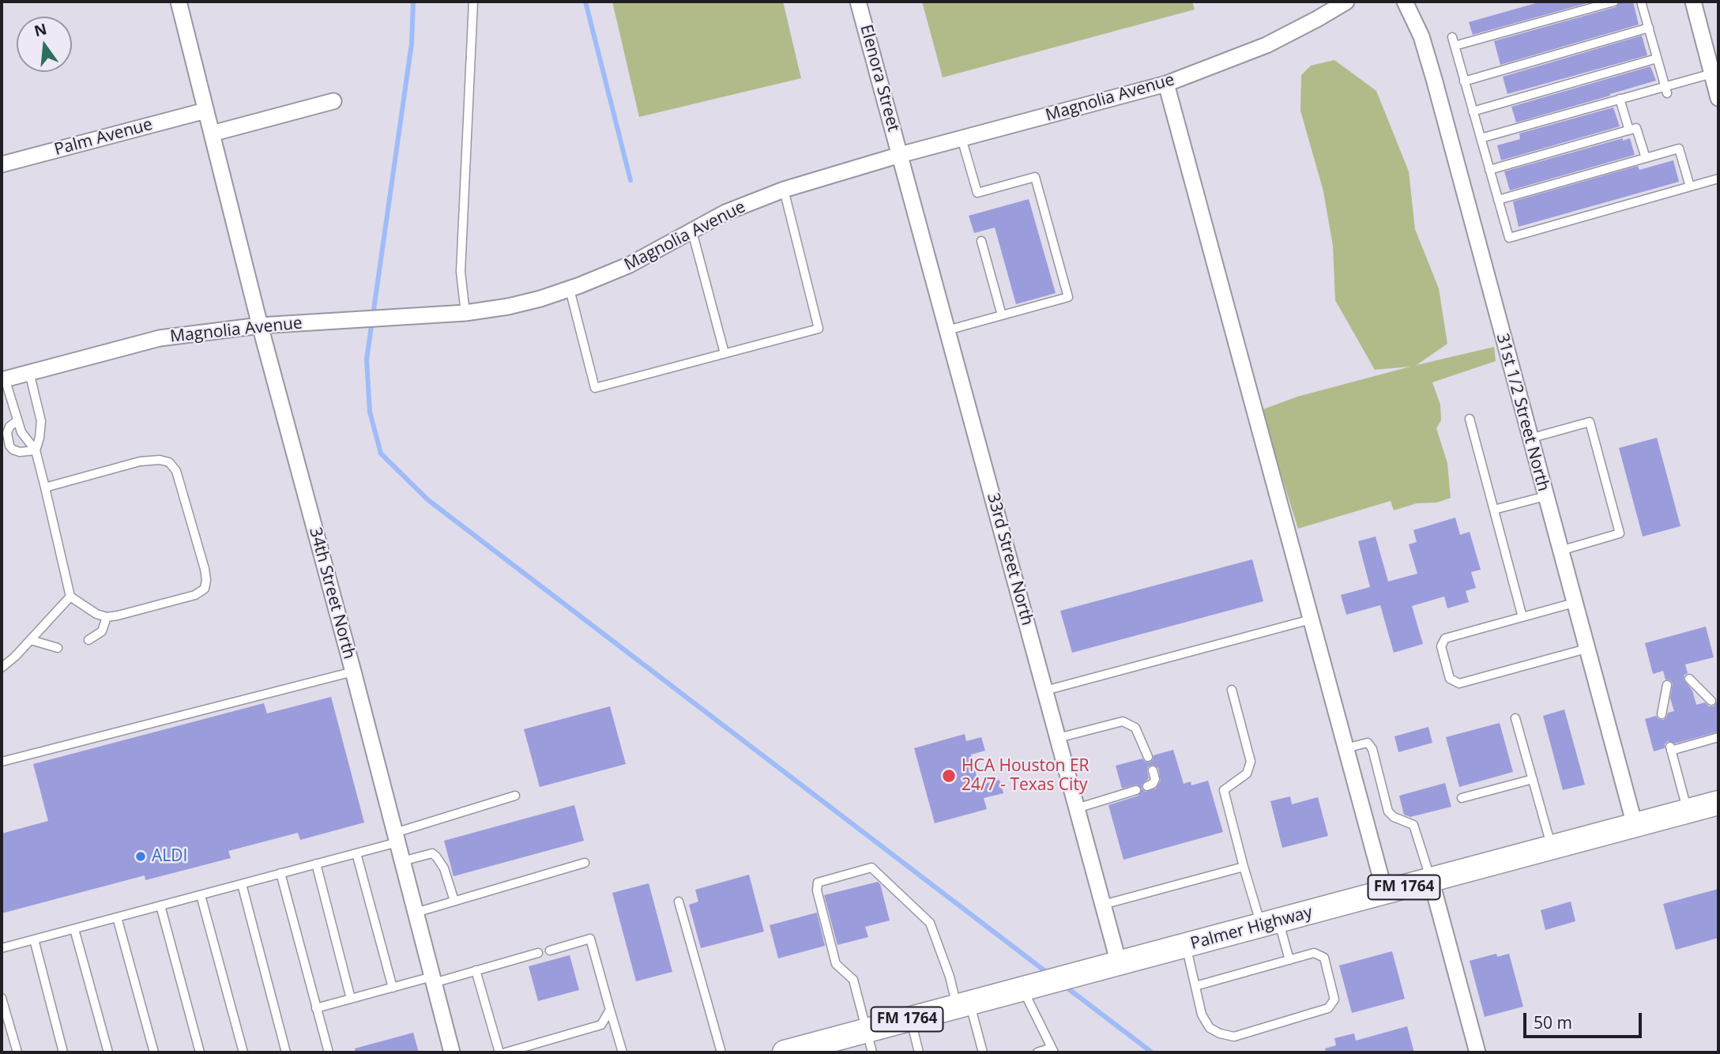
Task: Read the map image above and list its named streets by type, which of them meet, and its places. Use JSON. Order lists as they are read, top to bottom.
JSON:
{
  "streets": {
    "main road": ["FM 1764", "Palmer Highway"],
    "street": [
      "Elenora Street",
      "Magnolia Avenue",
      "Palm Avenue",
      "31st 1/2 Street North",
      "33rd Street North",
      "34th Street North"
    ]
  },
  "crossings": [
    ["Elenora Street", "Magnolia Avenue"],
    ["Elenora Street", "33rd Street North"],
    ["Magnolia Avenue", "33rd Street North"],
    ["Magnolia Avenue", "34th Street North"],
    ["Palm Avenue", "34th Street North"],
    ["31st 1/2 Street North", "Palmer Highway"],
    ["33rd Street North", "Palmer Highway"]
  ],
  "places": ["HCA Houston ER 24/7 - Texas City", "ALDI"],
  "scale_bar": "50 m",
  "north": "top"
}
